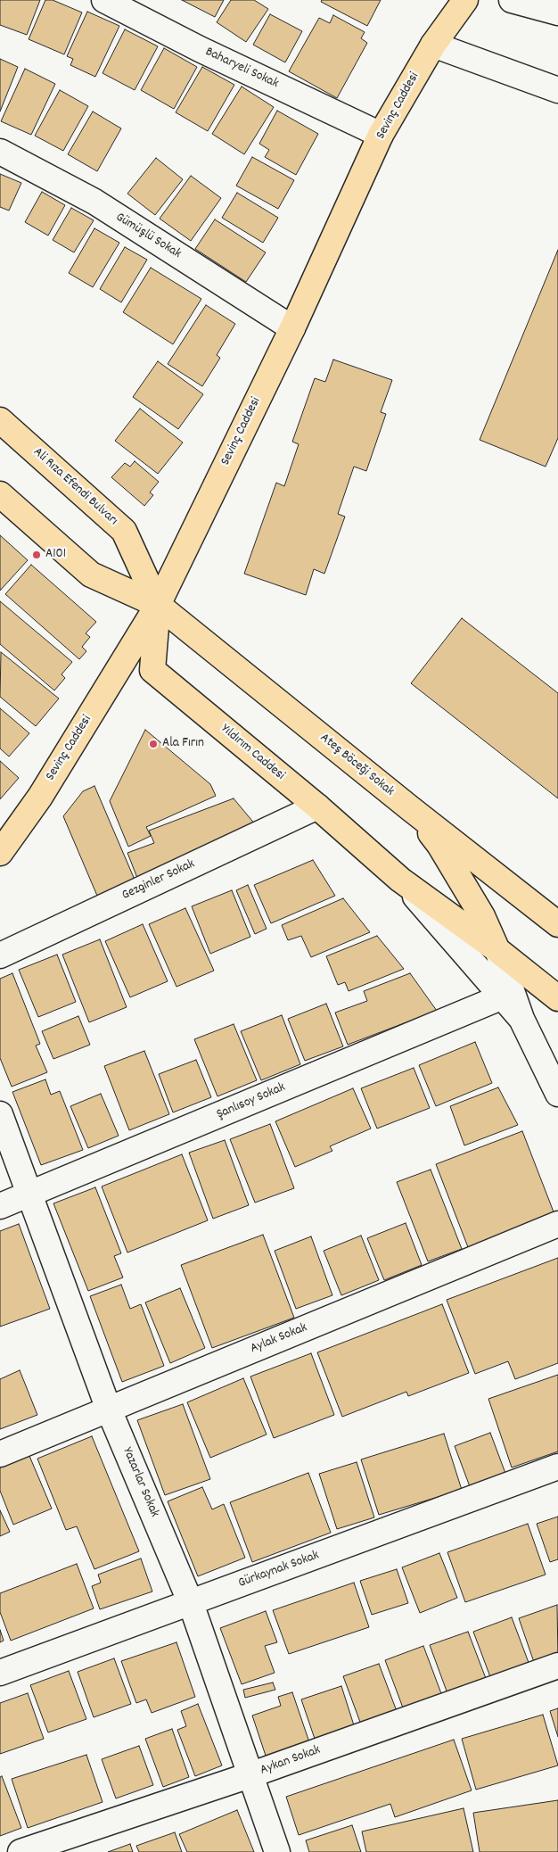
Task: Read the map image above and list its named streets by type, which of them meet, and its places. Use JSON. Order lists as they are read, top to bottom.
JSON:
{
  "streets": {
    "main road": [
      "Sevinç Caddesi",
      "Ali Rıza Efendi Bulvarı",
      "Yıldırım Caddesi",
      "Ateş Böceği Sokak"
    ],
    "street": [
      "Baharyeli Sokak",
      "Gümüşlü Sokak",
      "Gezginler Sokak",
      "Şanlısoy Sokak",
      "Aylak Sokak",
      "Yazarlar Sokak",
      "Gürkaynak Sokak",
      "Aykan Sokak"
    ]
  },
  "crossings": [
    ["Baharyeli Sokak", "Sevinç Caddesi"],
    ["Sevinç Caddesi", "Gümüşlü Sokak"],
    ["Sevinç Caddesi", "Ali Rıza Efendi Bulvarı"],
    ["Sevinç Caddesi", "Yıldırım Caddesi"],
    ["Sevinç Caddesi", "Ateş Böceği Sokak"],
    ["Ali Rıza Efendi Bulvarı", "Yıldırım Caddesi"],
    ["Ali Rıza Efendi Bulvarı", "Ateş Böceği Sokak"],
    ["Yıldırım Caddesi", "Ateş Böceği Sokak"],
    ["Yıldırım Caddesi", "Gezginler Sokak"],
    ["Şanlısoy Sokak", "Yazarlar Sokak"],
    ["Aylak Sokak", "Yazarlar Sokak"],
    ["Yazarlar Sokak", "Gürkaynak Sokak"],
    ["Yazarlar Sokak", "Aykan Sokak"]
  ],
  "places": ["A101", "Ala Fırın"]
}
